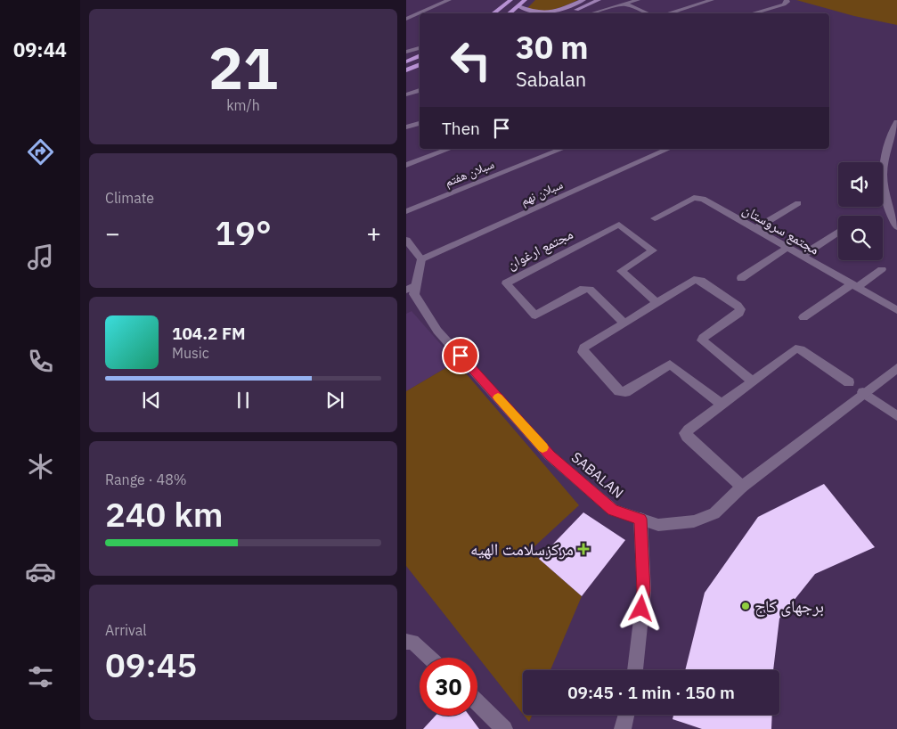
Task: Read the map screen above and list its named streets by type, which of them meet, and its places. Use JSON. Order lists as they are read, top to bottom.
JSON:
{
  "streets": {
    "street": [
      "سبلان هفتم",
      "سبلان نهم",
      "مجتمع سروستان",
      "مجتمع ارغوان",
      "SABALAN"
    ]
  },
  "crossings": [
    ["سبلان نهم", "SABALAN"]
  ],
  "places": {
    "health": ["مرکزسلامت الهیه"],
    "other": ["برجهای کاج"]
  },
  "page": {
    "tabs": "09:44",
    "tile": [
      ["21", "km/h"],
      "Climate",
      ["Range · 48%", "240 km"],
      ["Arrival", "09:45"]
    ],
    "turn": ["30 m", "Sabalan"],
    "then": "Then",
    "heat": ["−", "19°", "+"],
    "song": ["104.2 FM", "Music"],
    "limit": "30",
    "trip": "09:45 · 1 min · 150 m"
  }
}
